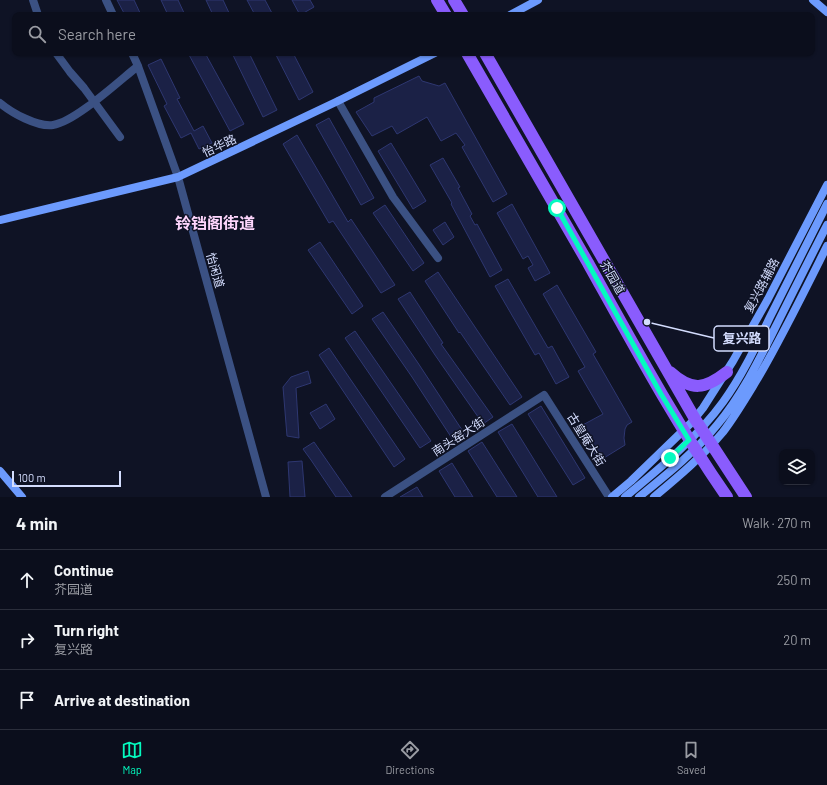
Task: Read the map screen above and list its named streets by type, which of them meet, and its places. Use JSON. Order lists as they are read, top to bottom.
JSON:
{
  "streets": {
    "main road": ["芥园道"],
    "street": [
      "怡华路",
      "怡闲道",
      "复兴路辅路",
      "南头窑大街",
      "古皇庵大街"
    ]
  },
  "crossings": [
    ["怡华路", "怡闲道"],
    ["芥园道", "复兴路辅路"],
    ["南头窑大街", "古皇庵大街"]
  ],
  "districts": ["铃铛阁街道"],
  "places": ["复兴路"],
  "scale_bar": "100 m",
  "page": {
    "search": "Search here",
    "scale": "100 m",
    "heading": ["4 min", "Walk · 270 m"],
    "list": [
      ["Continue", "芥园道", "250 m"],
      ["Turn right", "复兴路", "20 m"],
      "Arrive at destination"
    ],
    "nav": ["Map", "Directions", "Saved"]
  }
}
